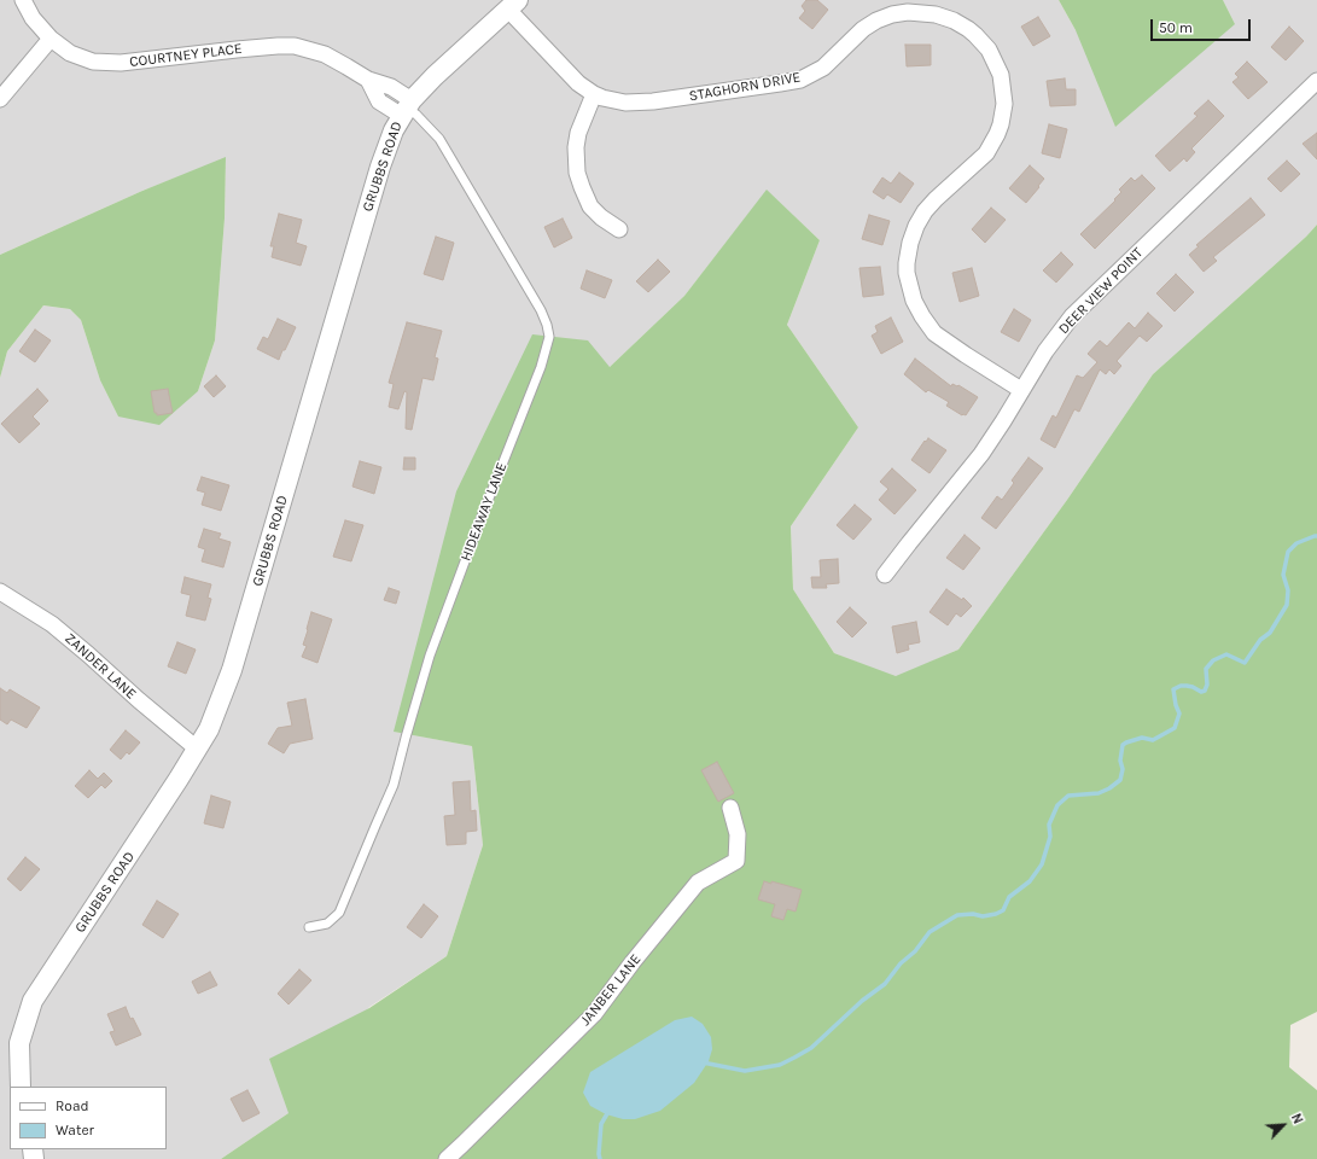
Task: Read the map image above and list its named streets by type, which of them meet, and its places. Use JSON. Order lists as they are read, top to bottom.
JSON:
{
  "streets": {
    "street": [
      "COURTNEY PLACE",
      "STAGHORN DRIVE",
      "GRUBBS ROAD",
      "DEER VIEW POINT",
      "ZANDER LANE",
      "JANBER LANE"
    ],
    "lane": ["HIDEAWAY LANE"]
  },
  "crossings": [
    ["COURTNEY PLACE", "GRUBBS ROAD"],
    ["COURTNEY PLACE", "HIDEAWAY LANE"],
    ["STAGHORN DRIVE", "GRUBBS ROAD"],
    ["STAGHORN DRIVE", "DEER VIEW POINT"],
    ["GRUBBS ROAD", "HIDEAWAY LANE"],
    ["GRUBBS ROAD", "ZANDER LANE"]
  ],
  "legend": ["Road", "Water"],
  "scale_bar": "50 m",
  "north": "top right"
}
